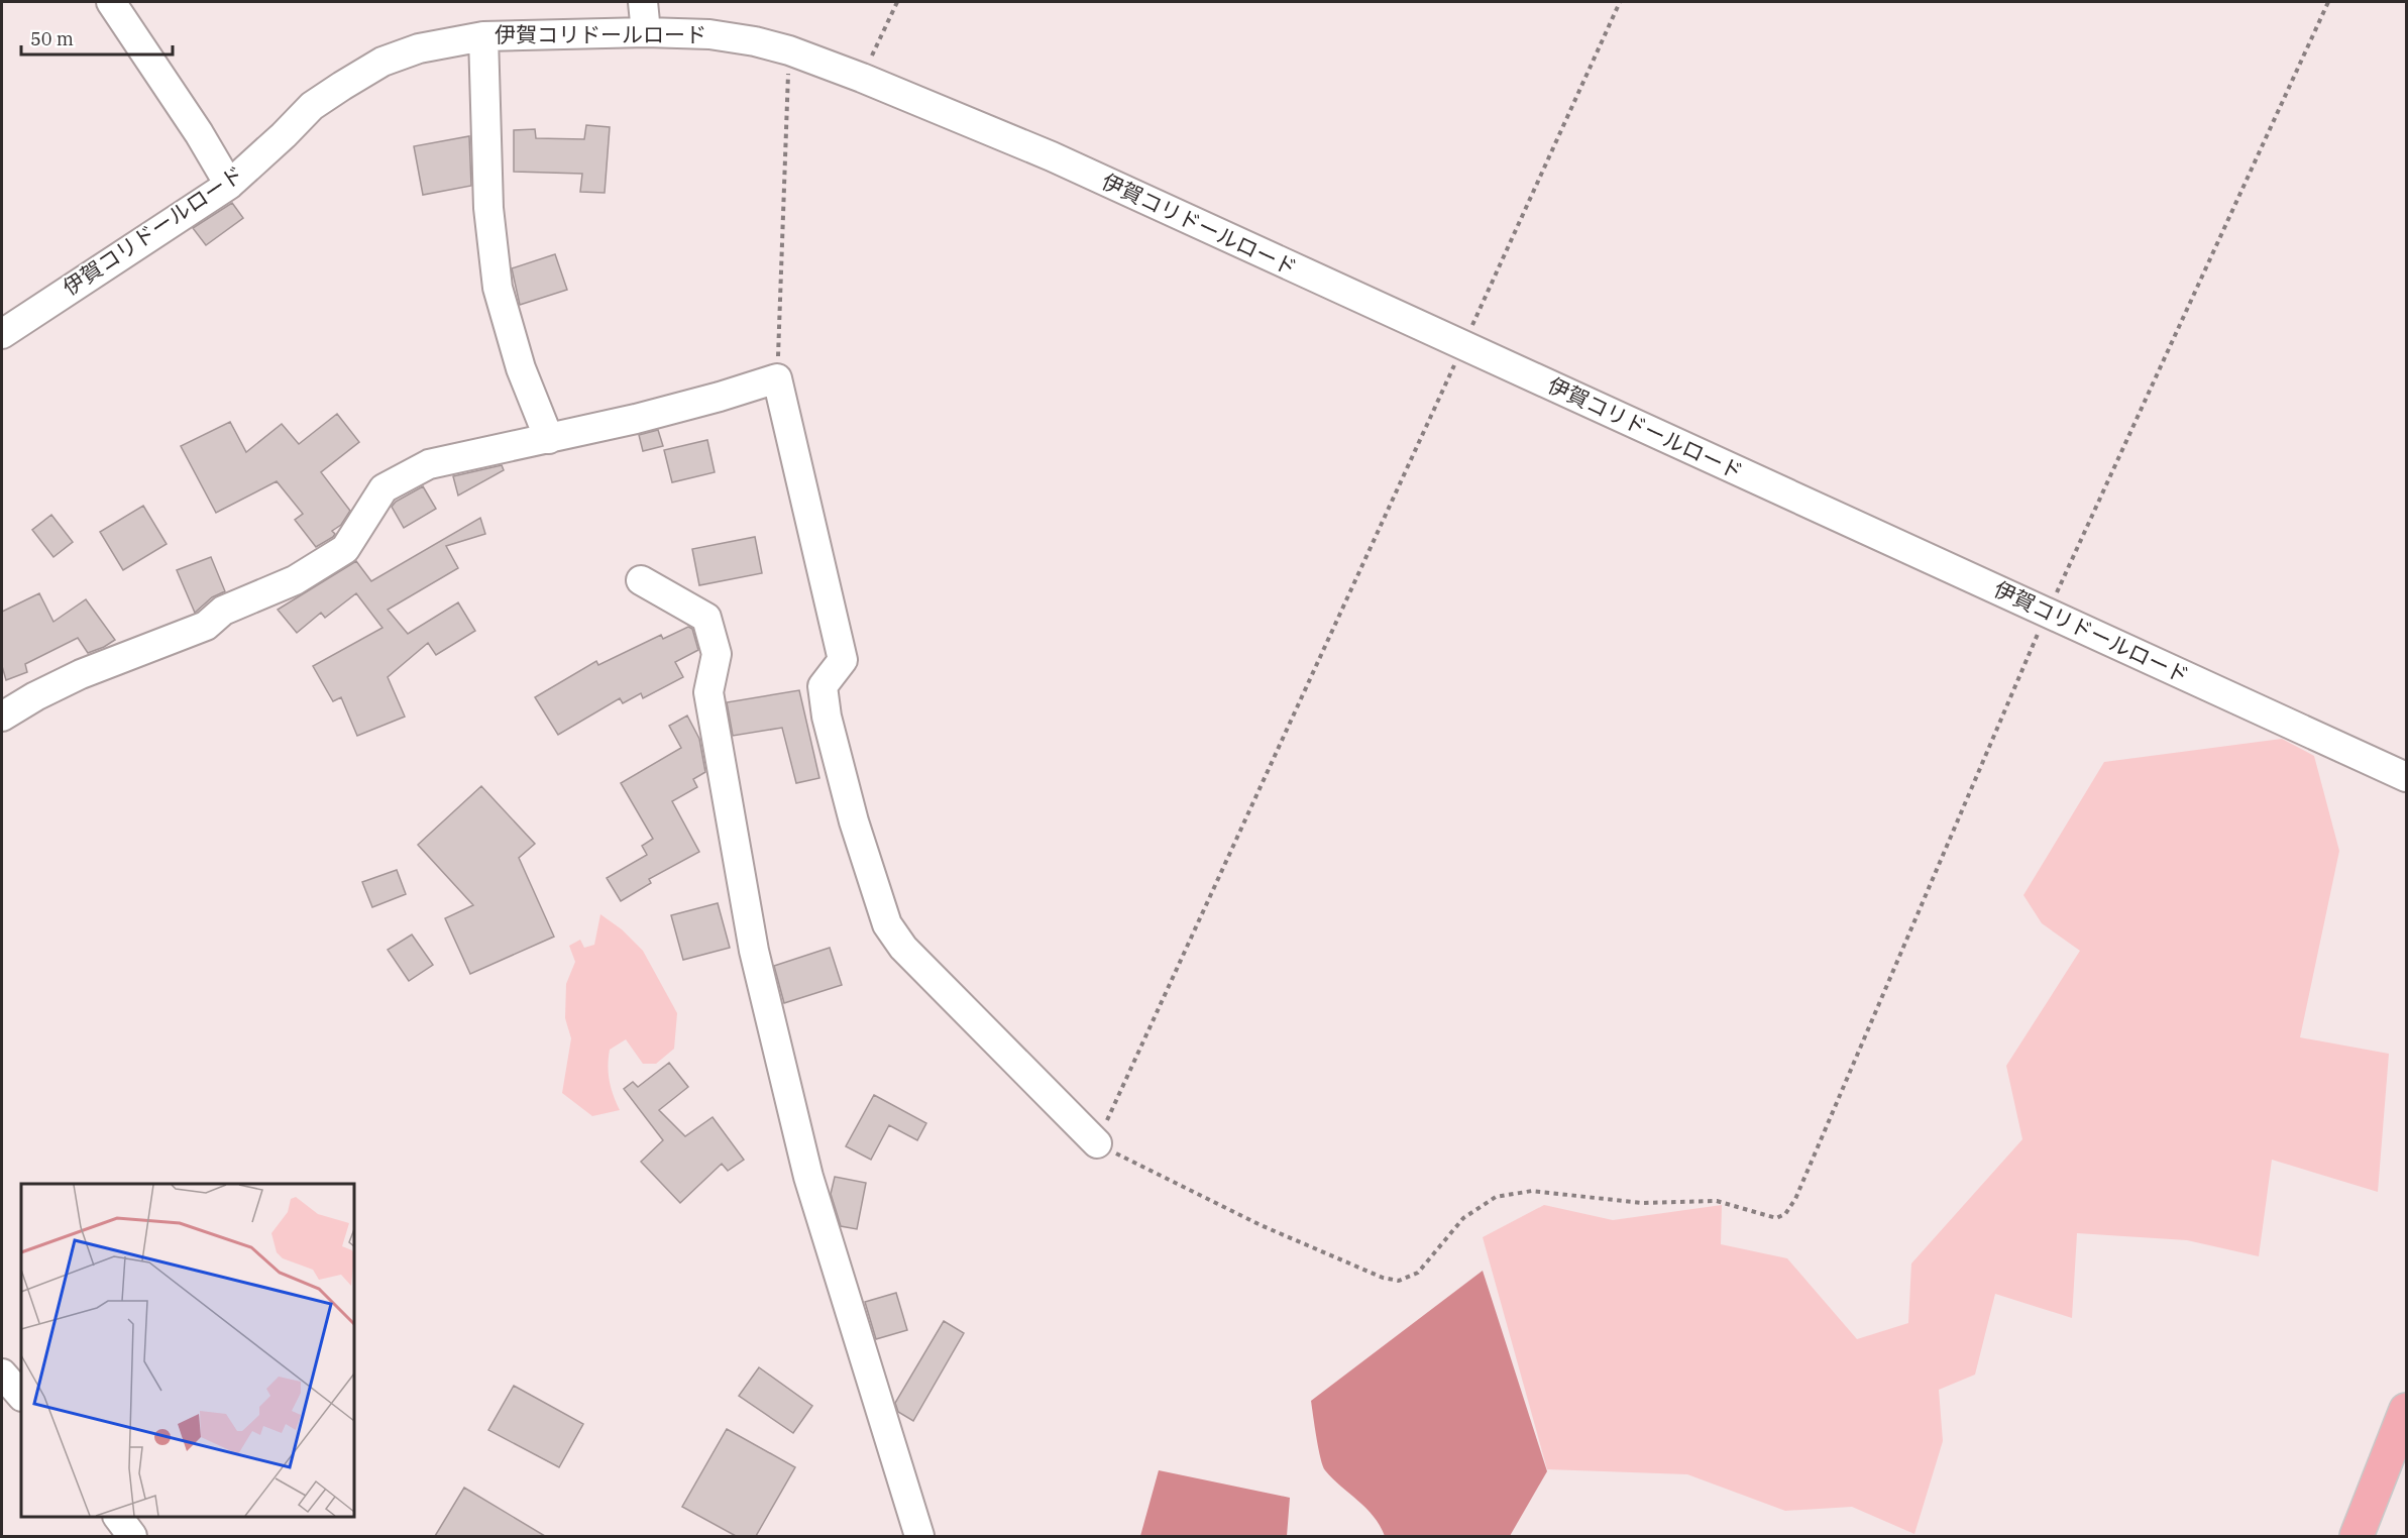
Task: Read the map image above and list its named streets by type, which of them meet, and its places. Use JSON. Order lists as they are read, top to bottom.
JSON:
{
  "streets": {
    "street": ["伊賀コリドールロード"]
  },
  "scale_bar": "50 m"
}
